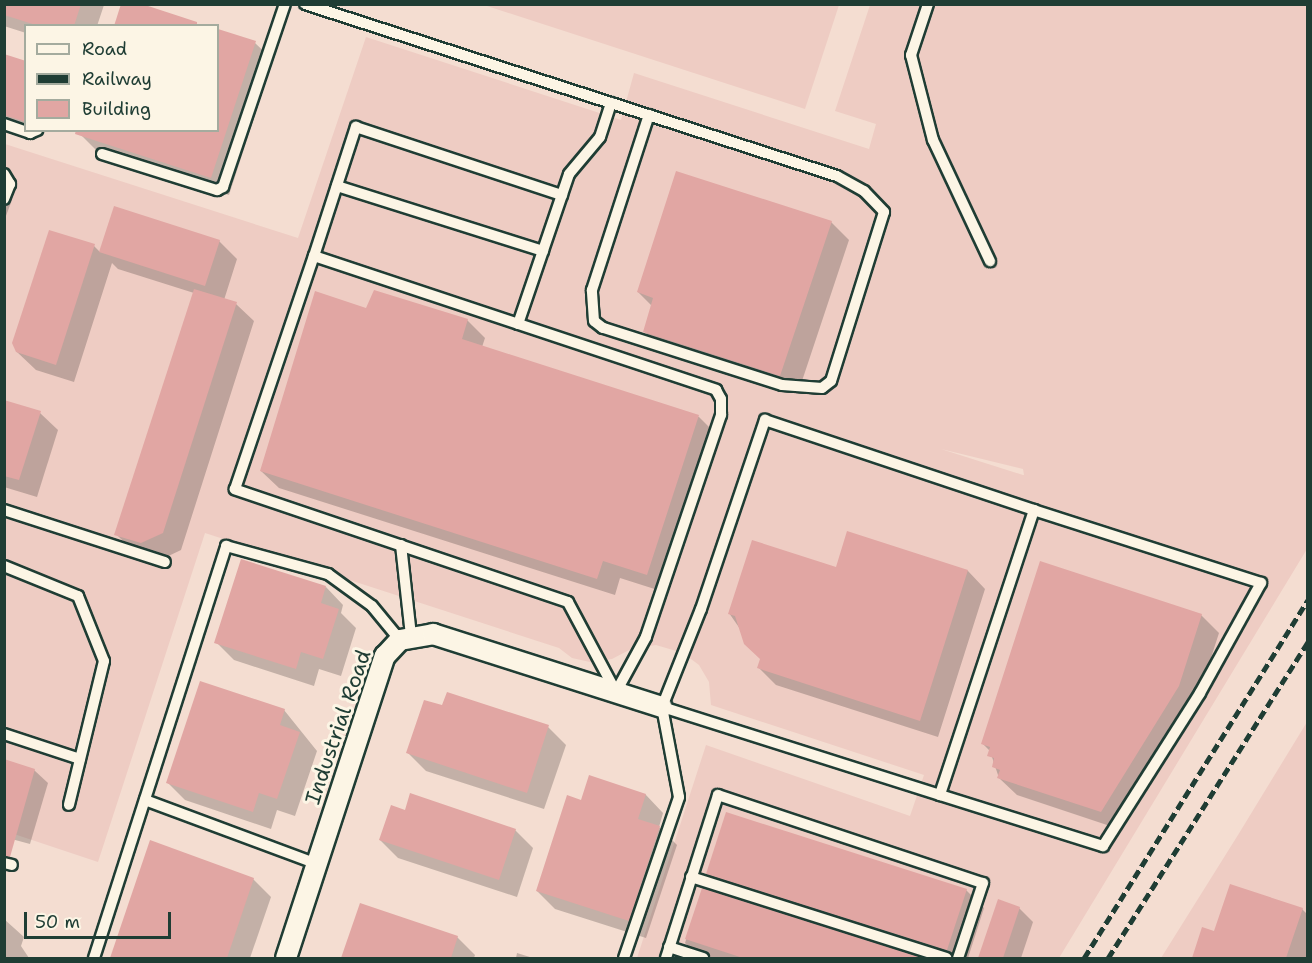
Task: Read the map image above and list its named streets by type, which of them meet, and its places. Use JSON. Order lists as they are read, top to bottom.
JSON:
{
  "streets": {
    "street": ["Industrial Road"]
  },
  "legend": ["Road", "Railway", "Building"],
  "scale_bar": "50 m"
}
